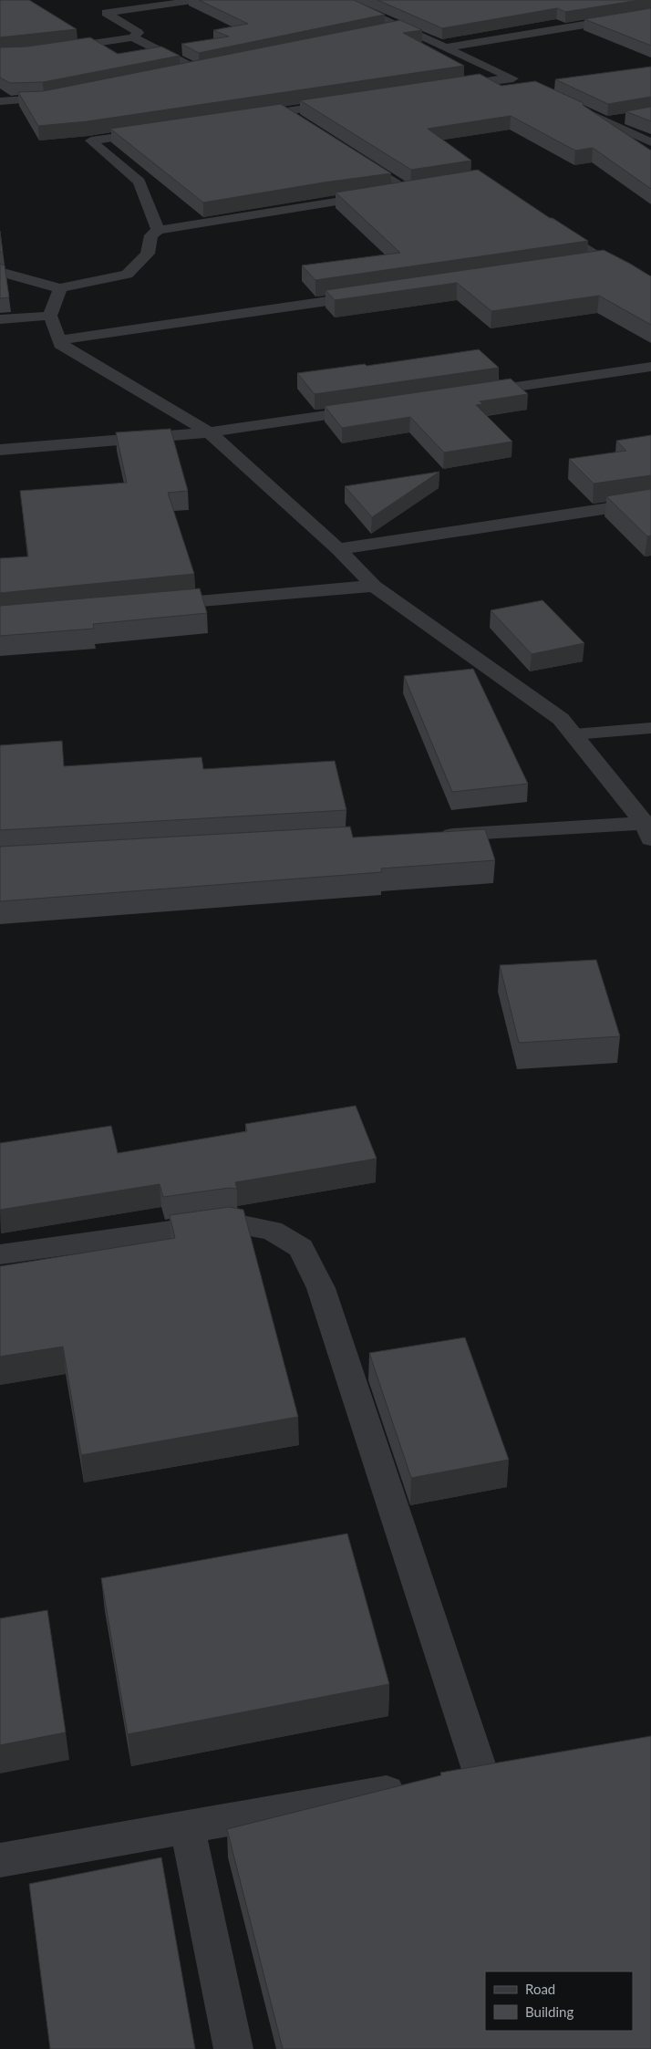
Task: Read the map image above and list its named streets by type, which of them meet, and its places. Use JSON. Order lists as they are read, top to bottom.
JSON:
{
  "legend": ["Road", "Building"]
}
